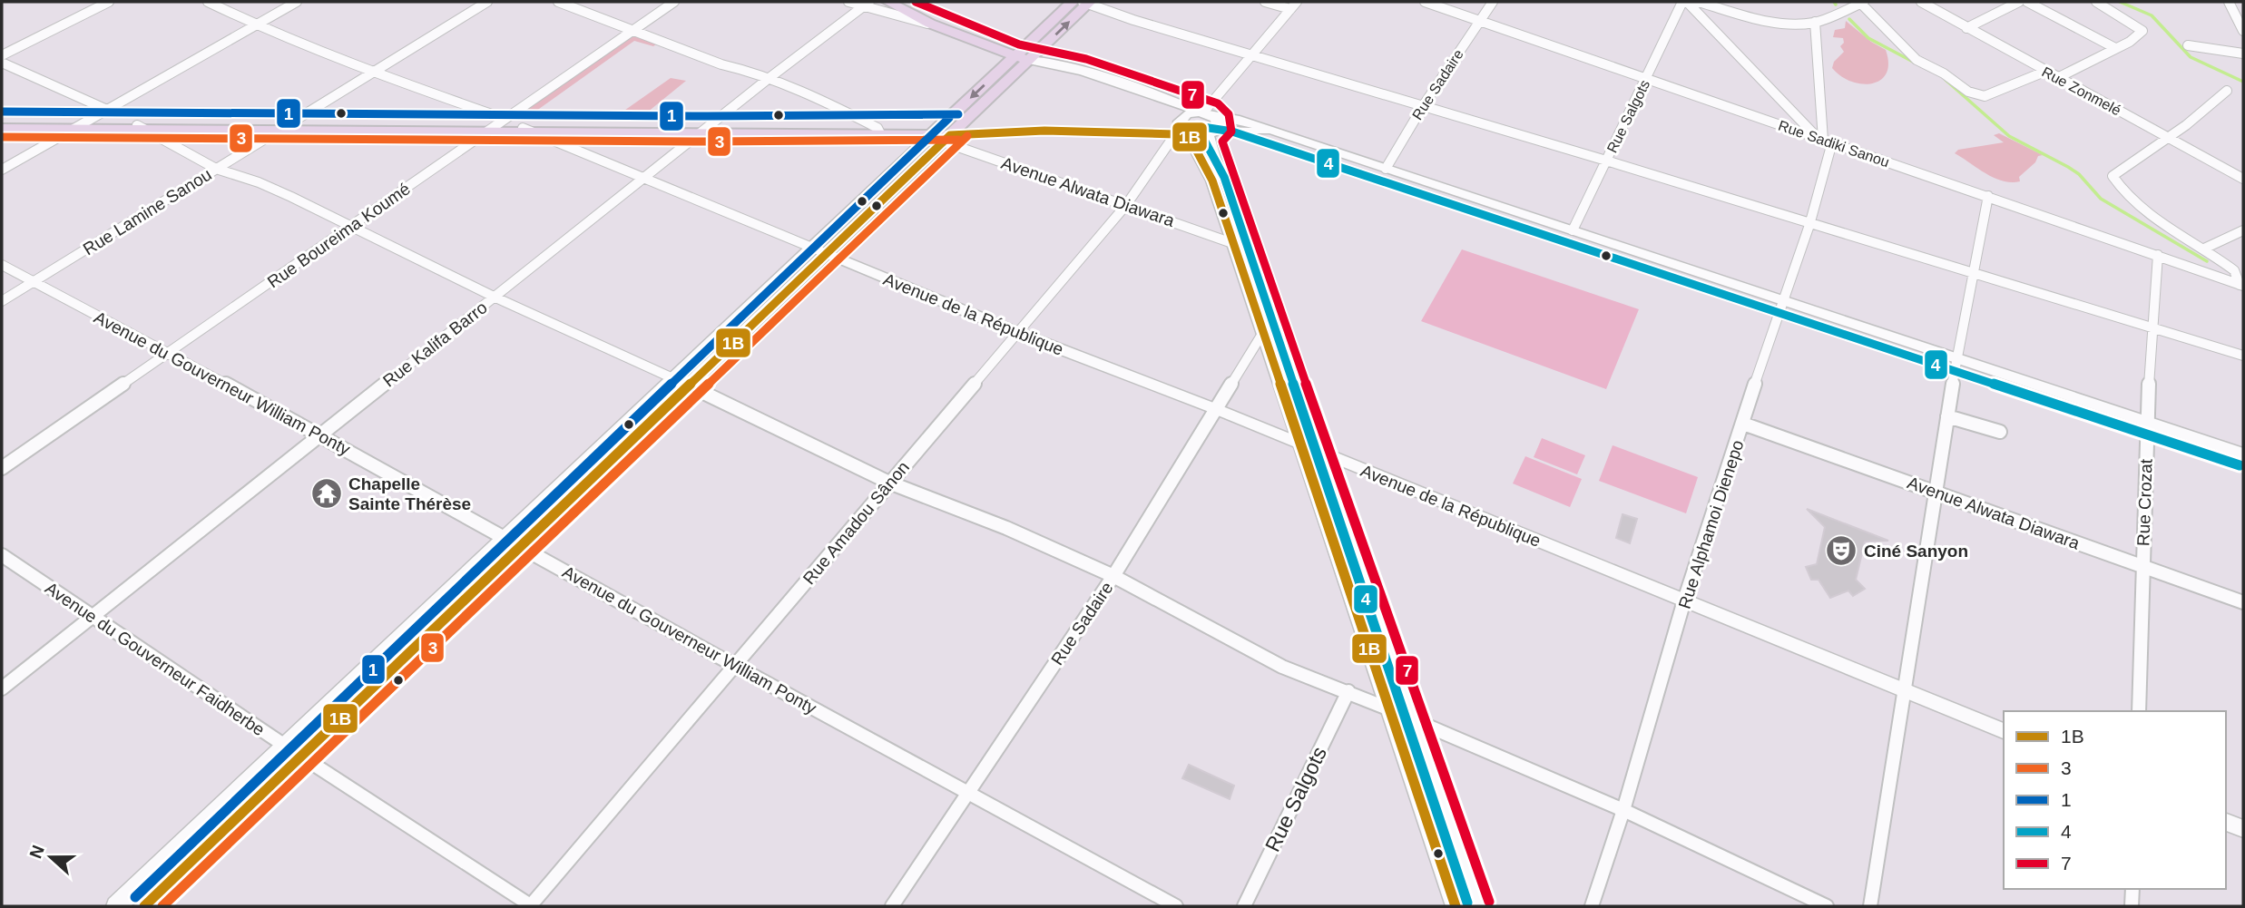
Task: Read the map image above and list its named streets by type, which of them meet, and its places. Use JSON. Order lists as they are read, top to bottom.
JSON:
{
  "streets": {
    "street": [
      "Rue Sadaire",
      "Rue Zonmelé",
      "Rue Salgots",
      "Rue Sadiki Sanou",
      "Avenue Alwata Diawara",
      "Rue Lamine Sanou",
      "Rue Boureima Koumé",
      "Avenue de la République",
      "Rue Kalifa Barro",
      "Avenue du Gouverneur William Ponty",
      "Rue Crozat",
      "Rue Amadou Sânon",
      "Rue Alphamoi Dienepo",
      "Avenue du Gouverneur Faidherbe"
    ]
  },
  "crossings": [
    ["Rue Sadaire", "Rue Sadiki Sanou"],
    ["Rue Sadaire", "Avenue de la République"],
    ["Rue Sadaire", "Avenue du Gouverneur William Ponty"],
    ["Rue Salgots", "Rue Sadiki Sanou"],
    ["Rue Sadiki Sanou", "Rue Crozat"],
    ["Rue Sadiki Sanou", "Rue Alphamoi Dienepo"],
    ["Avenue Alwata Diawara", "Rue Crozat"],
    ["Avenue Alwata Diawara", "Rue Amadou Sânon"],
    ["Avenue Alwata Diawara", "Rue Alphamoi Dienepo"],
    ["Rue Lamine Sanou", "Avenue du Gouverneur William Ponty"],
    ["Rue Boureima Koumé", "Avenue du Gouverneur William Ponty"],
    ["Avenue de la République", "Rue Amadou Sânon"],
    ["Avenue de la République", "Rue Alphamoi Dienepo"],
    ["Rue Kalifa Barro", "Avenue du Gouverneur William Ponty"],
    ["Rue Kalifa Barro", "Avenue du Gouverneur Faidherbe"],
    ["Avenue du Gouverneur William Ponty", "Rue Amadou Sânon"],
    ["Rue Amadou Sânon", "Avenue du Gouverneur Faidherbe"]
  ],
  "places": {
    "temple": ["Chapelle Sainte Thérèse"],
    "theatre": ["Ciné Sanyon"]
  },
  "lines": [
    "transit line 7",
    "transit line 1",
    "transit line 4",
    "transit line 1B",
    "transit line 3"
  ],
  "legend": [
    "1B",
    "3",
    "1",
    "4",
    "7"
  ],
  "north": "left"
}
